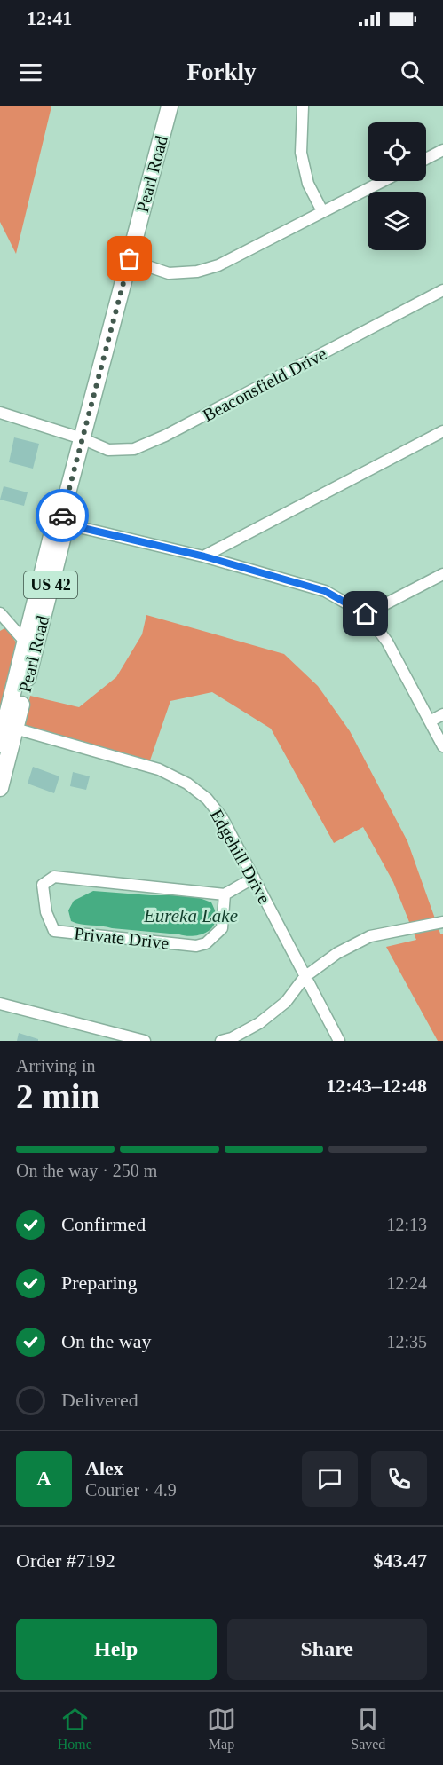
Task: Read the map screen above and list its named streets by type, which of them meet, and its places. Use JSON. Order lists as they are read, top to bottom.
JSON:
{
  "streets": {
    "main road": ["Pearl Road", "US 42"],
    "street": ["Beaconsfield Drive", "Edgehill Drive", "Private Drive"]
  },
  "crossings": [
    ["Pearl Road", "Beaconsfield Drive"],
    ["Pearl Road", "Edgehill Drive"]
  ],
  "water": ["Eureka Lake"],
  "page": {
    "status": "12:41",
    "header": "Forkly",
    "heading": ["2 min", "Arriving in", "12:43–12:48"],
    "panel": [
      "Alex",
      "Courier · 4.9",
      "Order #7192",
      "$43.47"
    ],
    "bar": "On the way · 250 m",
    "list": [
      ["Confirmed", "12:13"],
      ["Preparing", "12:24"],
      ["On the way", "12:35"],
      "Delivered"
    ],
    "round": "A",
    "buttons": ["Help", "Share"],
    "tabs": ["Home", "Map", "Saved"]
  }
}
